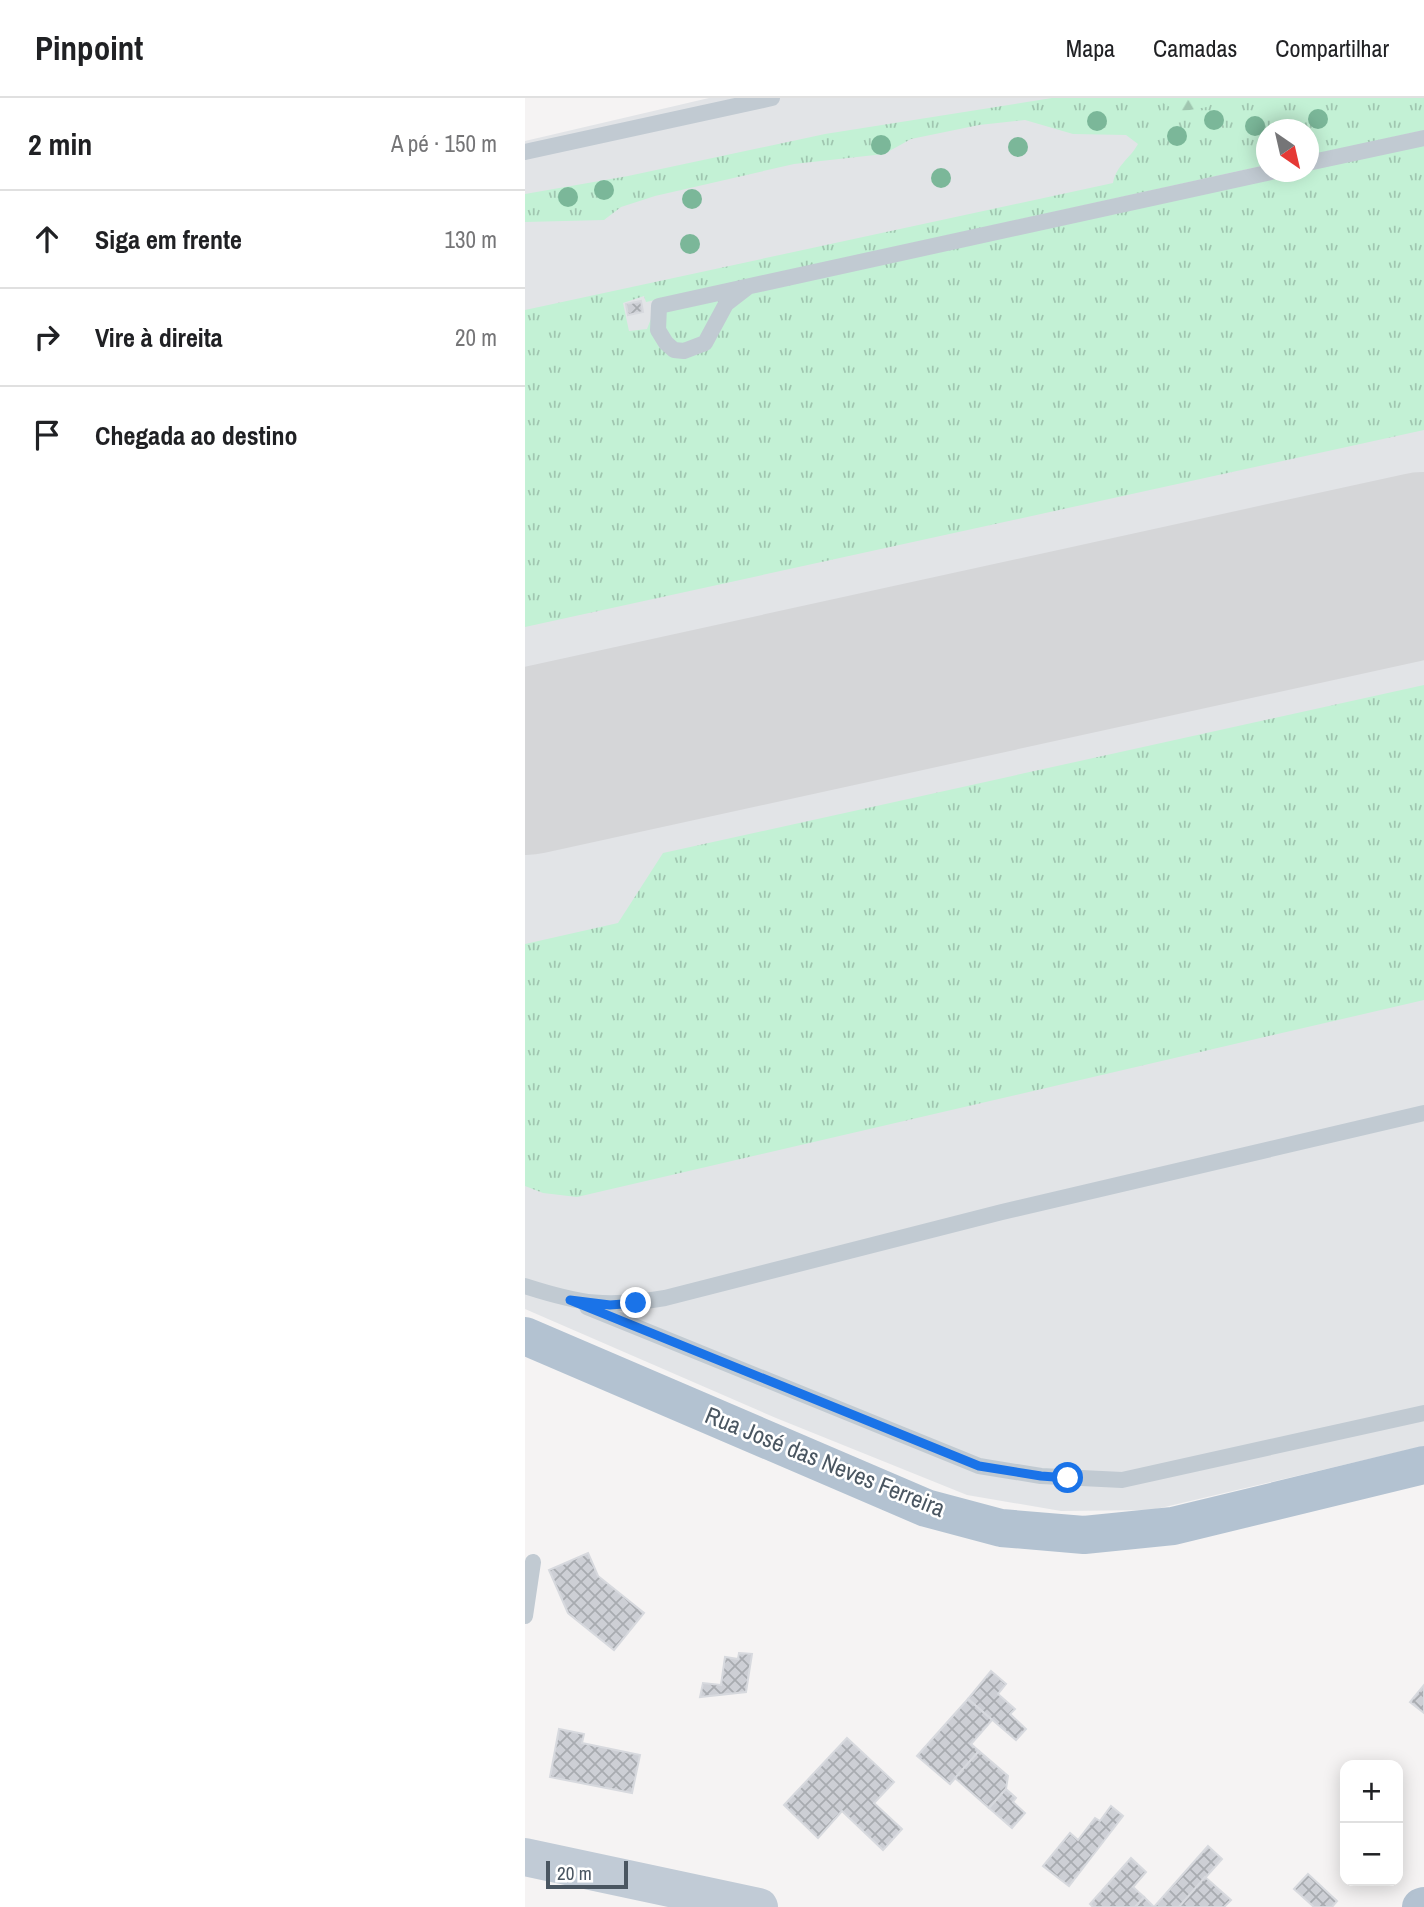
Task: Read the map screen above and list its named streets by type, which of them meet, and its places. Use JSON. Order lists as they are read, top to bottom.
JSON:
{
  "streets": {
    "main road": ["Rua José das Neves Ferreira"]
  },
  "scale_bar": "20 m",
  "north": "bottom right",
  "page": {
    "header": "Pinpoint",
    "nav": ["Mapa", "Camadas", "Compartilhar"],
    "heading": ["2 min", "A pé · 150 m"],
    "list": [
      ["Siga em frente", "130 m"],
      ["Vire à direita", "20 m"],
      "Chegada ao destino"
    ],
    "map_buttons": ["+", "−"],
    "scale": "20 m"
  }
}
